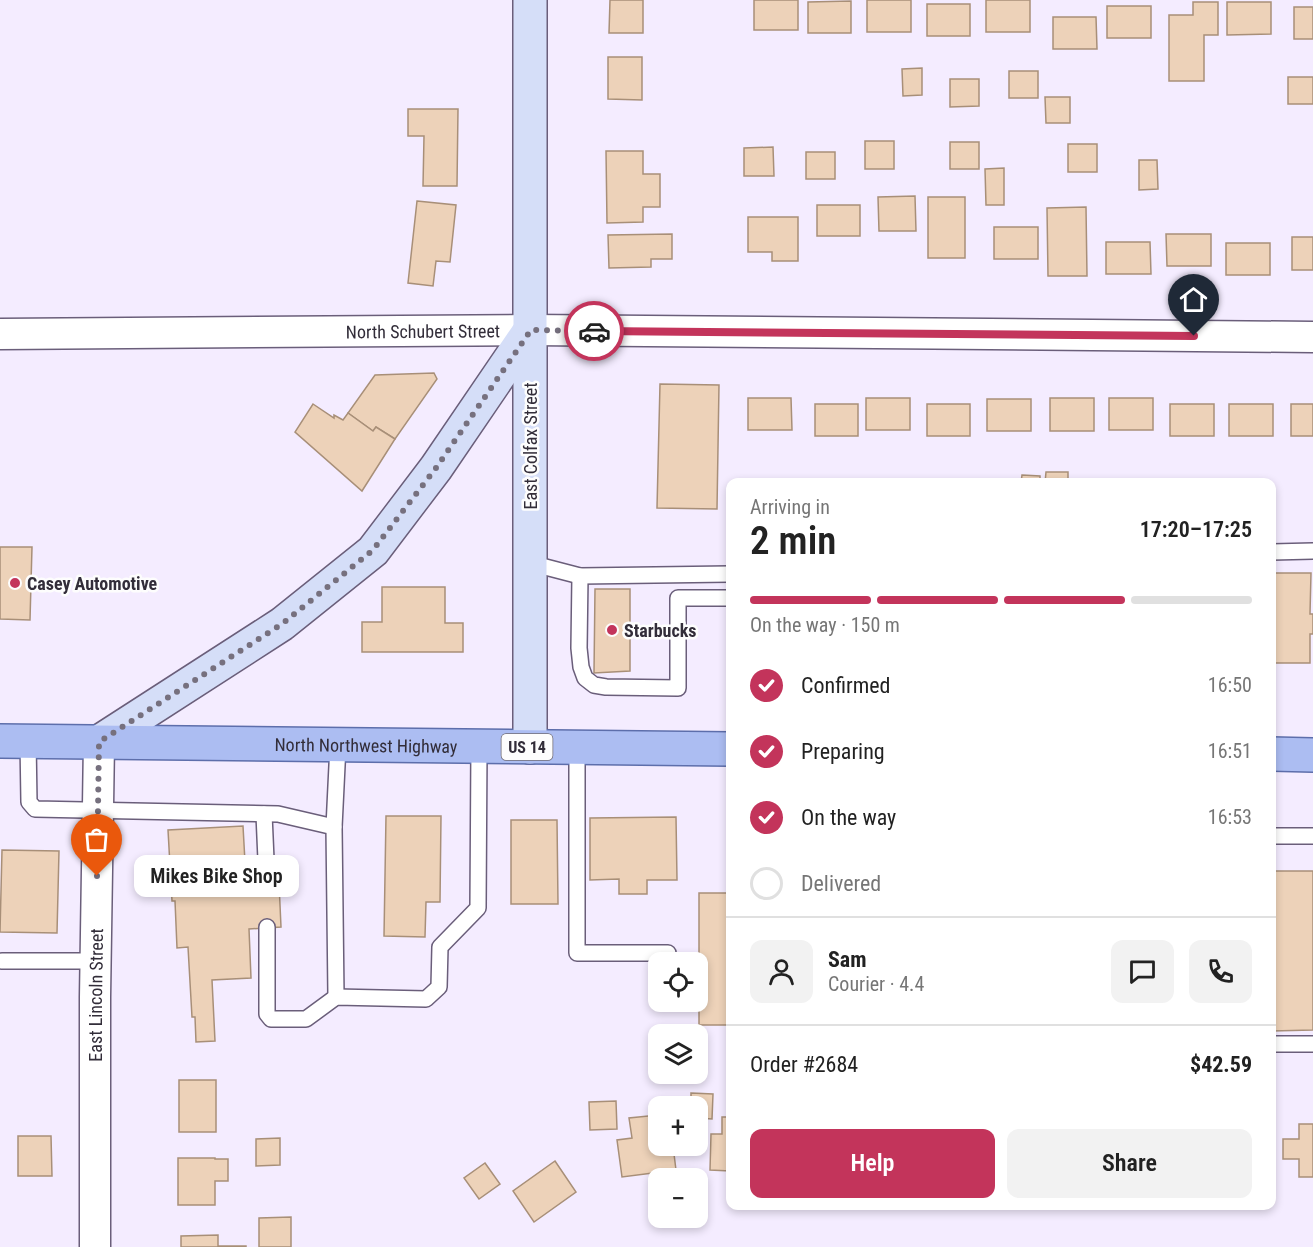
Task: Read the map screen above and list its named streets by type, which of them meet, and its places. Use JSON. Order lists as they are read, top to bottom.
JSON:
{
  "streets": {
    "main road": ["North Northwest Highway", "US 14"],
    "street": ["North Schubert Street", "East Colfax Street", "East Lincoln Street"]
  },
  "crossings": [
    ["North Schubert Street", "East Colfax Street"],
    ["East Colfax Street", "North Northwest Highway"],
    ["North Northwest Highway", "East Lincoln Street"]
  ],
  "places": ["Casey Automotive", "Starbucks", "Mikes Bike Shop"],
  "page": {
    "heading": ["2 min", "Arriving in", "17:20–17:25"],
    "panel": [
      "Sam",
      "Courier · 4.4",
      "Order #2684",
      "$42.59"
    ],
    "bar": "On the way · 150 m",
    "list": [
      ["Confirmed", "16:50"],
      ["Preparing", "16:51"],
      ["On the way", "16:53"],
      "Delivered"
    ],
    "bubble": "Mikes Bike Shop",
    "map_buttons": ["+", "−"],
    "buttons": ["Help", "Share"]
  }
}
